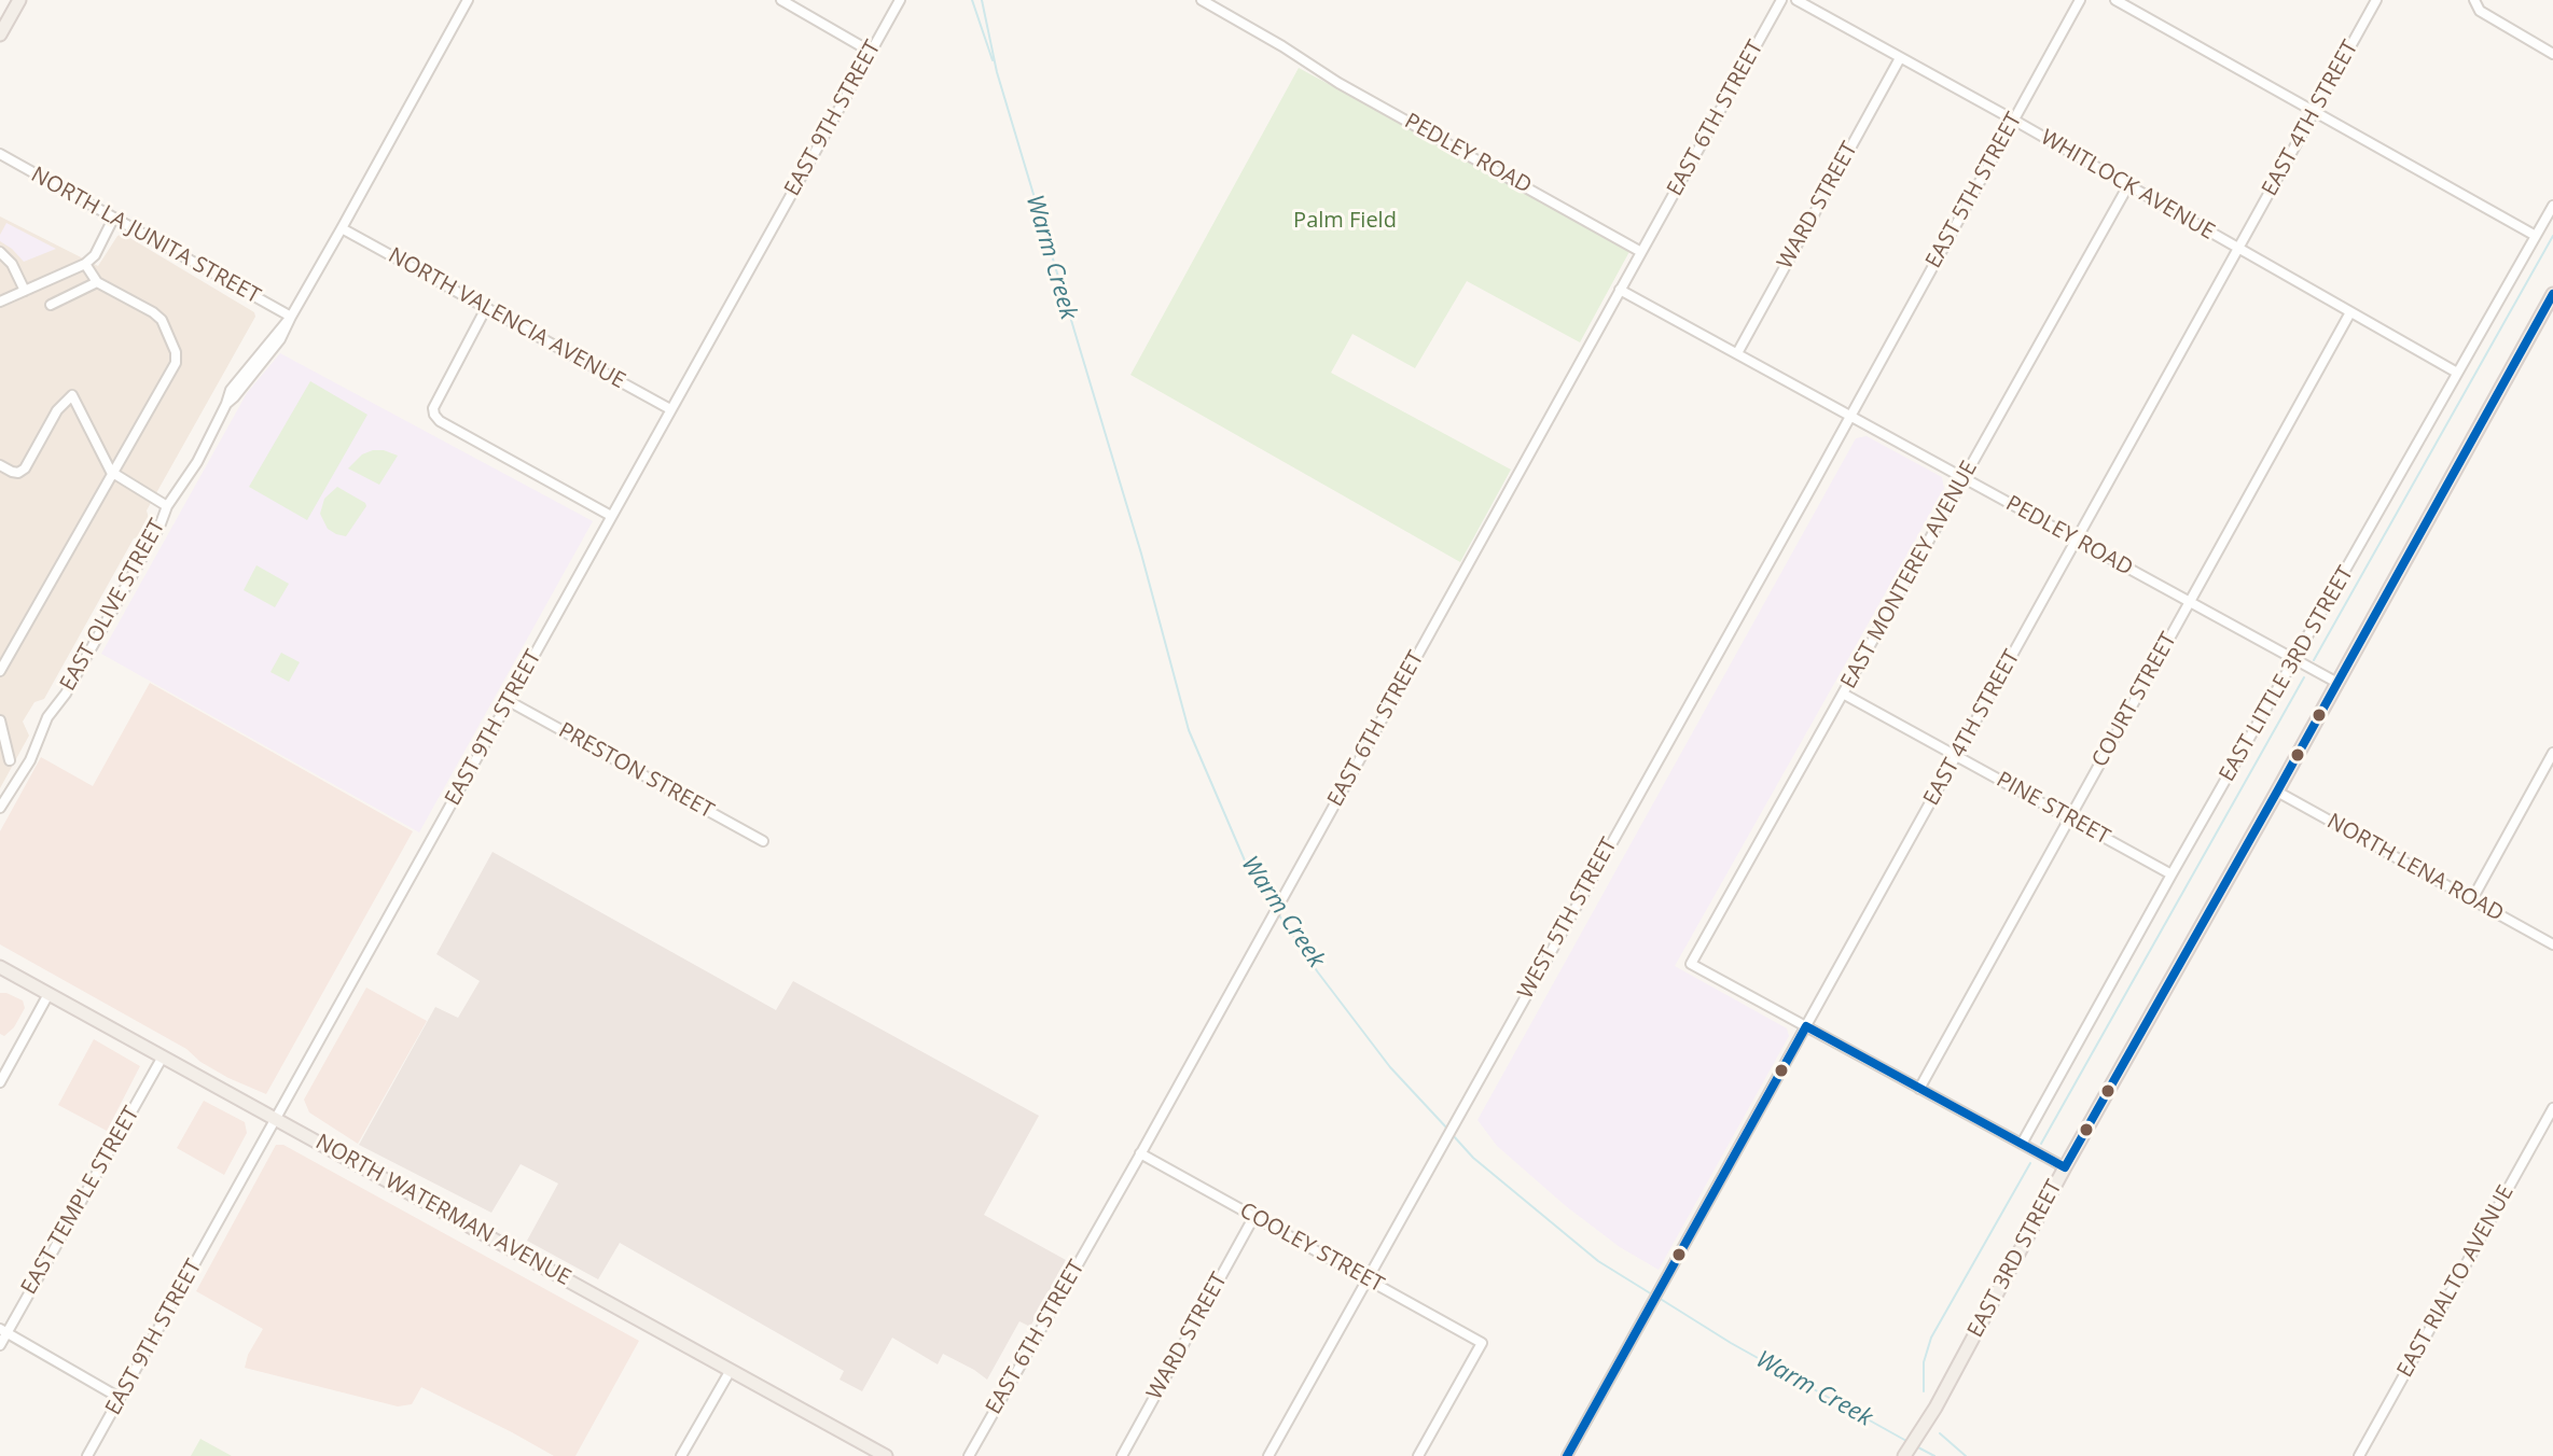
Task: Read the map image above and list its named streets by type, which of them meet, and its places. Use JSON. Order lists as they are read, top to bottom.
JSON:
{
  "streets": {
    "main road": ["NORTH WATERMAN AVENUE", "EAST 3RD STREET"],
    "street": [
      "EAST 9TH STREET",
      "EAST 6TH STREET",
      "EAST 4TH STREET",
      "PEDLEY ROAD",
      "WHITLOCK AVENUE",
      "EAST 5TH STREET",
      "WARD STREET",
      "NORTH LA JUNITA STREET",
      "NORTH VALENCIA AVENUE",
      "EAST MONTEREY AVENUE",
      "EAST OLIVE STREET",
      "EAST LITTLE 3RD STREET",
      "COURT STREET",
      "PRESTON STREET",
      "PINE STREET",
      "NORTH LENA ROAD",
      "WEST 5TH STREET",
      "EAST TEMPLE STREET",
      "COOLEY STREET",
      "EAST RIALTO AVENUE"
    ]
  },
  "crossings": [
    ["EAST 9TH STREET", "NORTH VALENCIA AVENUE"],
    ["EAST 9TH STREET", "PRESTON STREET"],
    ["EAST 9TH STREET", "NORTH WATERMAN AVENUE"],
    ["EAST 6TH STREET", "PEDLEY ROAD"],
    ["EAST 6TH STREET", "COOLEY STREET"],
    ["EAST 4TH STREET", "PEDLEY ROAD"],
    ["EAST 4TH STREET", "WHITLOCK AVENUE"],
    ["EAST 4TH STREET", "EAST MONTEREY AVENUE"],
    ["EAST 4TH STREET", "PINE STREET"],
    ["PEDLEY ROAD", "WARD STREET"],
    ["PEDLEY ROAD", "EAST MONTEREY AVENUE"],
    ["PEDLEY ROAD", "EAST LITTLE 3RD STREET"],
    ["PEDLEY ROAD", "COURT STREET"],
    ["PEDLEY ROAD", "WEST 5TH STREET"],
    ["PEDLEY ROAD", "EAST 3RD STREET"],
    ["WHITLOCK AVENUE", "EAST 5TH STREET"],
    ["WHITLOCK AVENUE", "WARD STREET"],
    ["WHITLOCK AVENUE", "EAST MONTEREY AVENUE"],
    ["WHITLOCK AVENUE", "EAST LITTLE 3RD STREET"],
    ["WHITLOCK AVENUE", "COURT STREET"],
    ["EAST 5TH STREET", "WEST 5TH STREET"],
    ["WARD STREET", "COOLEY STREET"],
    ["NORTH LA JUNITA STREET", "EAST OLIVE STREET"],
    ["NORTH VALENCIA AVENUE", "EAST OLIVE STREET"],
    ["EAST MONTEREY AVENUE", "PINE STREET"],
    ["EAST LITTLE 3RD STREET", "PINE STREET"],
    ["COURT STREET", "PINE STREET"],
    ["NORTH LENA ROAD", "EAST 3RD STREET"],
    ["WEST 5TH STREET", "COOLEY STREET"],
    ["EAST TEMPLE STREET", "NORTH WATERMAN AVENUE"]
  ],
  "water": ["Warm Creek"],
  "parks": ["Palm Field"]
}
